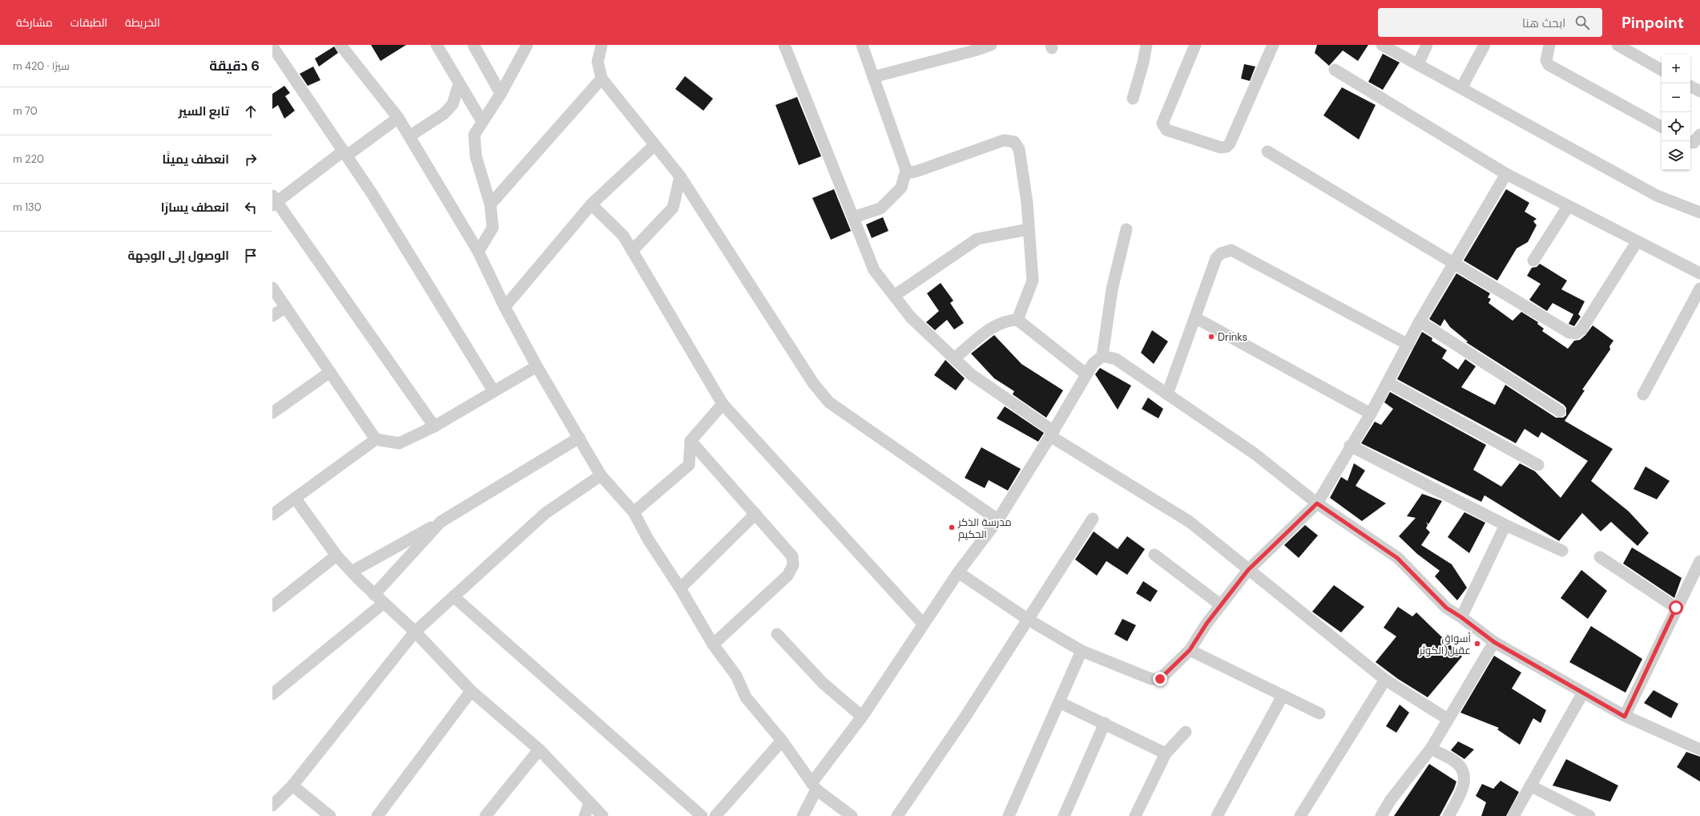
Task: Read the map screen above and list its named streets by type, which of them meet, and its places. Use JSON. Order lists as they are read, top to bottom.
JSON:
{
  "places": ["Drinks", "مدرسة الذكر الحكيم", "أسواق عقيل(الكوثر"],
  "page": {
    "header": "Pinpoint",
    "search": "ابحث هنا",
    "nav": ["الخريطة", "الطبقات", "مشاركة"],
    "heading": ["6 دقيقة", "سيرًا · 420 m"],
    "map_buttons": ["+", "−"],
    "list": [
      ["تابع السير", "70 m"],
      ["انعطف يمينًا", "220 m"],
      ["انعطف يسارًا", "130 m"],
      "الوصول إلى الوجهة"
    ]
  }
}
